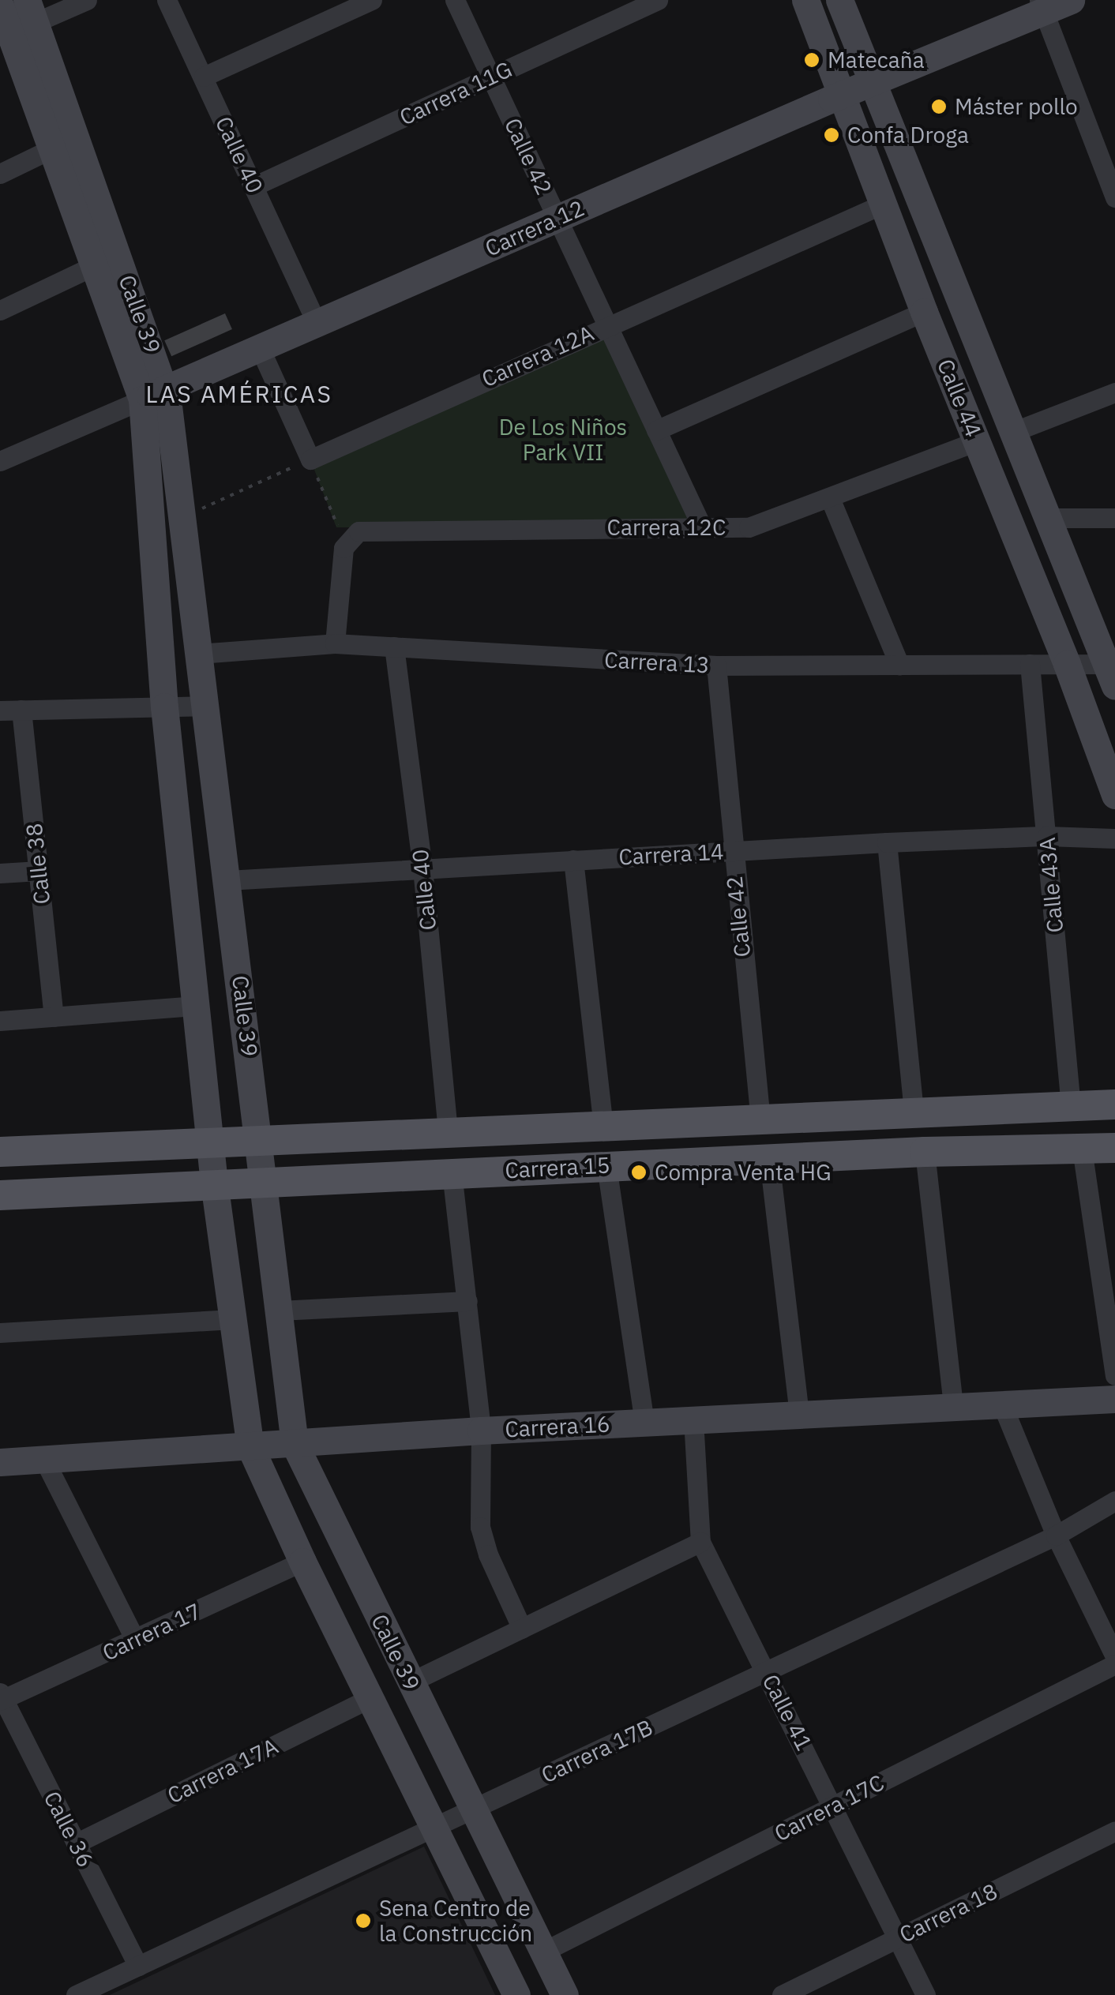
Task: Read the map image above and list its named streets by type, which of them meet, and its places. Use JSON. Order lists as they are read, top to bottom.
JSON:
{
  "streets": {
    "main road": ["Carrera 15"],
    "street": [
      "Carrera 11G",
      "Calle 40",
      "Calle 42",
      "Carrera 12",
      "Calle 39",
      "Carrera 12A",
      "Calle 44",
      "Carrera 12C",
      "Carrera 13",
      "Carrera 14",
      "Calle 38",
      "Calle 43A",
      "Carrera 16",
      "Carrera 17",
      "Calle 41",
      "Carrera 17B",
      "Carrera 17A",
      "Carrera 17C",
      "Calle 36",
      "Carrera 18"
    ]
  },
  "crossings": [
    ["Carrera 11G", "Calle 40"],
    ["Carrera 11G", "Calle 42"],
    ["Calle 40", "Carrera 12"],
    ["Calle 40", "Carrera 13"],
    ["Calle 40", "Carrera 14"],
    ["Calle 40", "Carrera 15"],
    ["Calle 42", "Carrera 12"],
    ["Calle 42", "Carrera 12A"],
    ["Calle 42", "Carrera 12C"],
    ["Calle 42", "Carrera 13"],
    ["Calle 42", "Carrera 14"],
    ["Calle 42", "Carrera 15"],
    ["Carrera 12", "Calle 39"],
    ["Carrera 12", "Calle 44"],
    ["Calle 39", "Carrera 13"],
    ["Calle 39", "Carrera 14"],
    ["Calle 39", "Carrera 15"],
    ["Calle 39", "Carrera 16"],
    ["Calle 39", "Carrera 17"],
    ["Calle 39", "Carrera 17B"],
    ["Calle 39", "Carrera 17A"],
    ["Calle 39", "Carrera 17C"],
    ["Carrera 12A", "Calle 44"],
    ["Calle 44", "Carrera 12C"],
    ["Calle 44", "Carrera 13"],
    ["Carrera 13", "Calle 43A"],
    ["Carrera 14", "Calle 43A"],
    ["Calle 43A", "Carrera 15"],
    ["Carrera 16", "Calle 41"],
    ["Carrera 17", "Calle 36"],
    ["Calle 41", "Carrera 17B"],
    ["Calle 41", "Carrera 17C"],
    ["Calle 41", "Carrera 18"],
    ["Carrera 17B", "Calle 36"],
    ["Carrera 17A", "Calle 36"]
  ],
  "districts": ["LAS AMÉRICAS"],
  "parks": ["De Los Niños Park VII"],
  "places": [
    "Matecaña",
    "Máster pollo",
    "Confa Droga",
    "Compra Venta HG",
    "Sena Centro de la Construcción"
  ]
}
